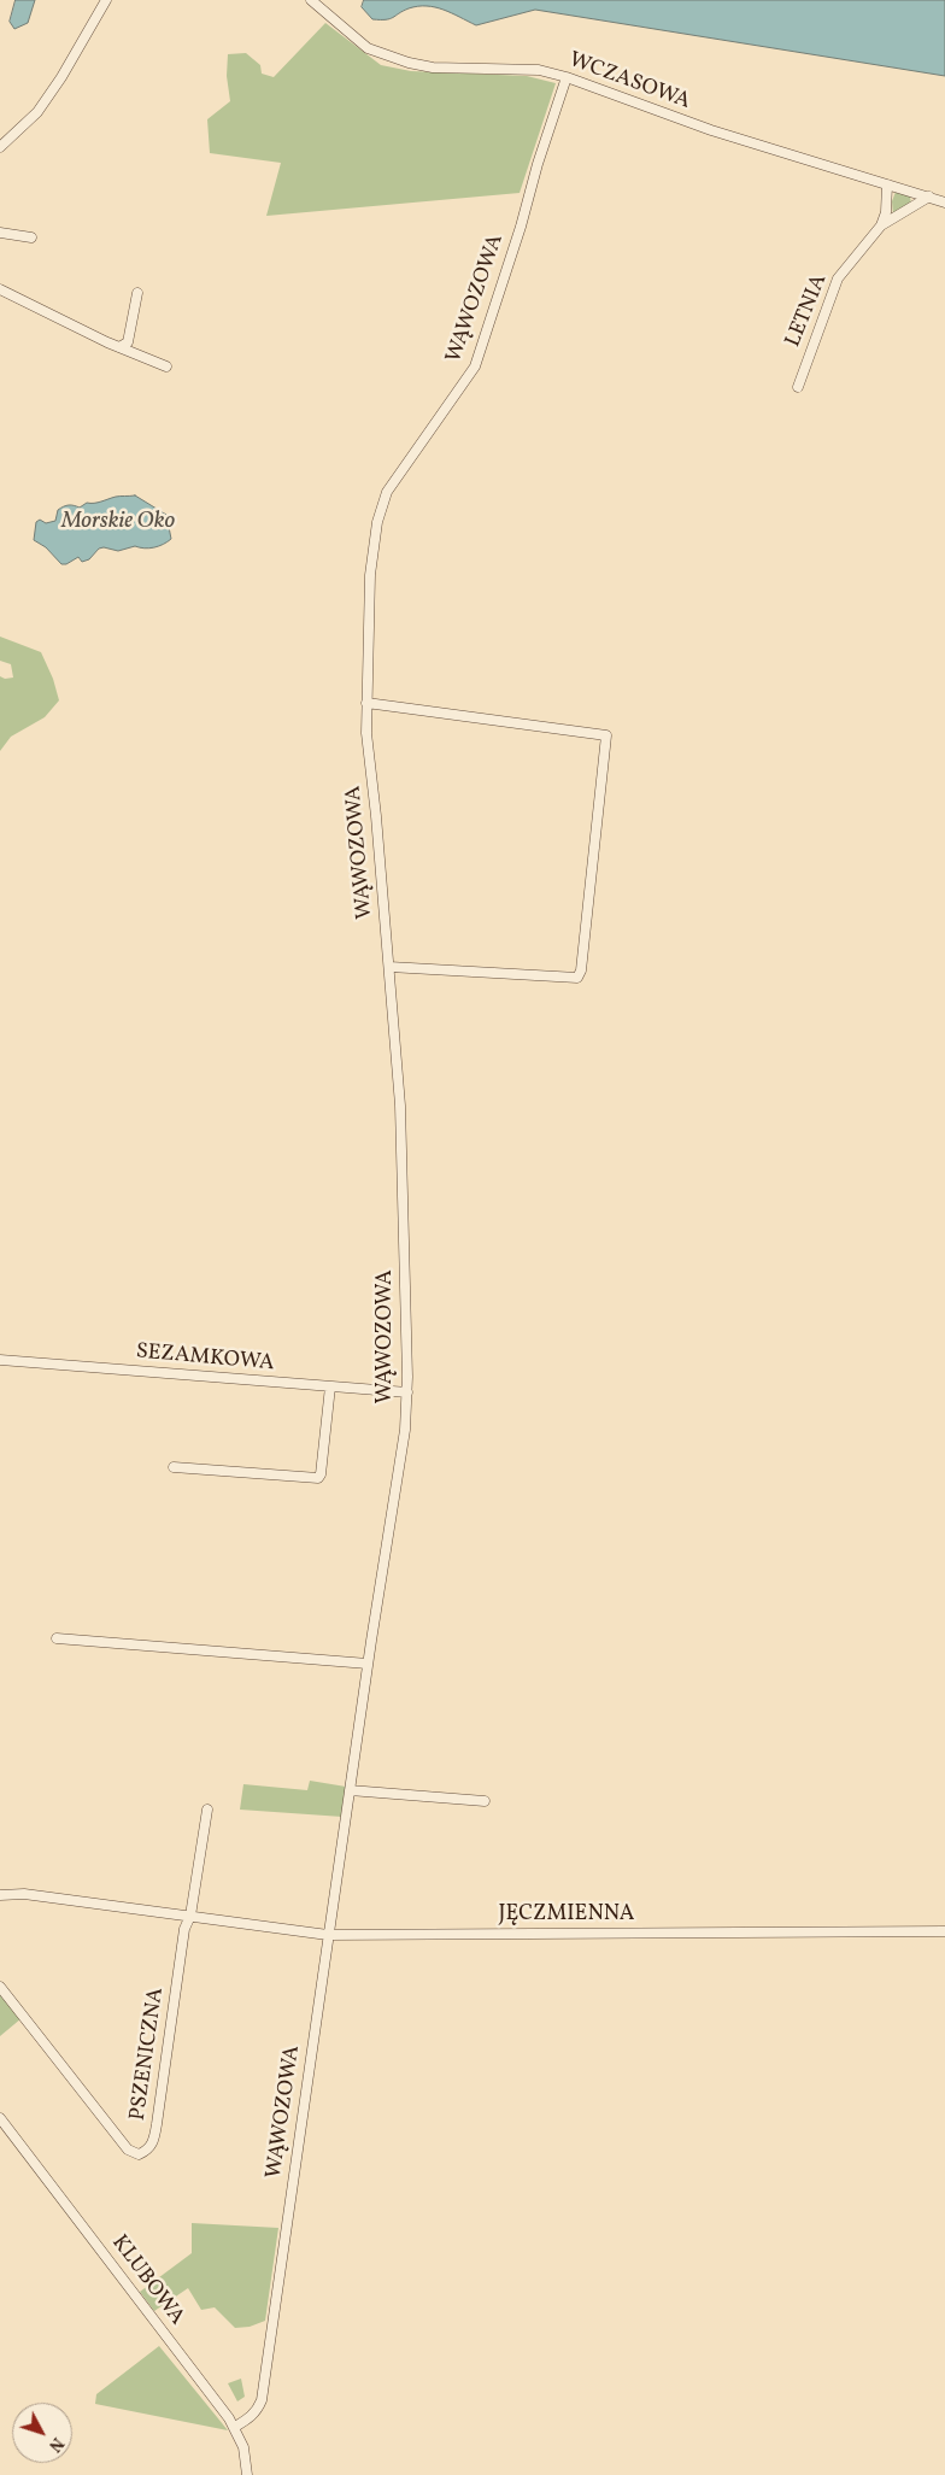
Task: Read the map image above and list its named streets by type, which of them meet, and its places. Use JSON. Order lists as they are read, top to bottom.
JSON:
{
  "streets": {
    "street": [
      "WCZASOWA",
      "WĄWOZOWA",
      "LETNIA",
      "SEZAMKOWA",
      "JĘCZMIENNA",
      "PSZENICZNA",
      "KLUBOWA"
    ]
  },
  "crossings": [
    ["WCZASOWA", "WĄWOZOWA"],
    ["WCZASOWA", "LETNIA"],
    ["WĄWOZOWA", "SEZAMKOWA"],
    ["WĄWOZOWA", "JĘCZMIENNA"],
    ["WĄWOZOWA", "KLUBOWA"],
    ["JĘCZMIENNA", "PSZENICZNA"]
  ],
  "water": ["Morskie Oko"],
  "north": "bottom right"
}
